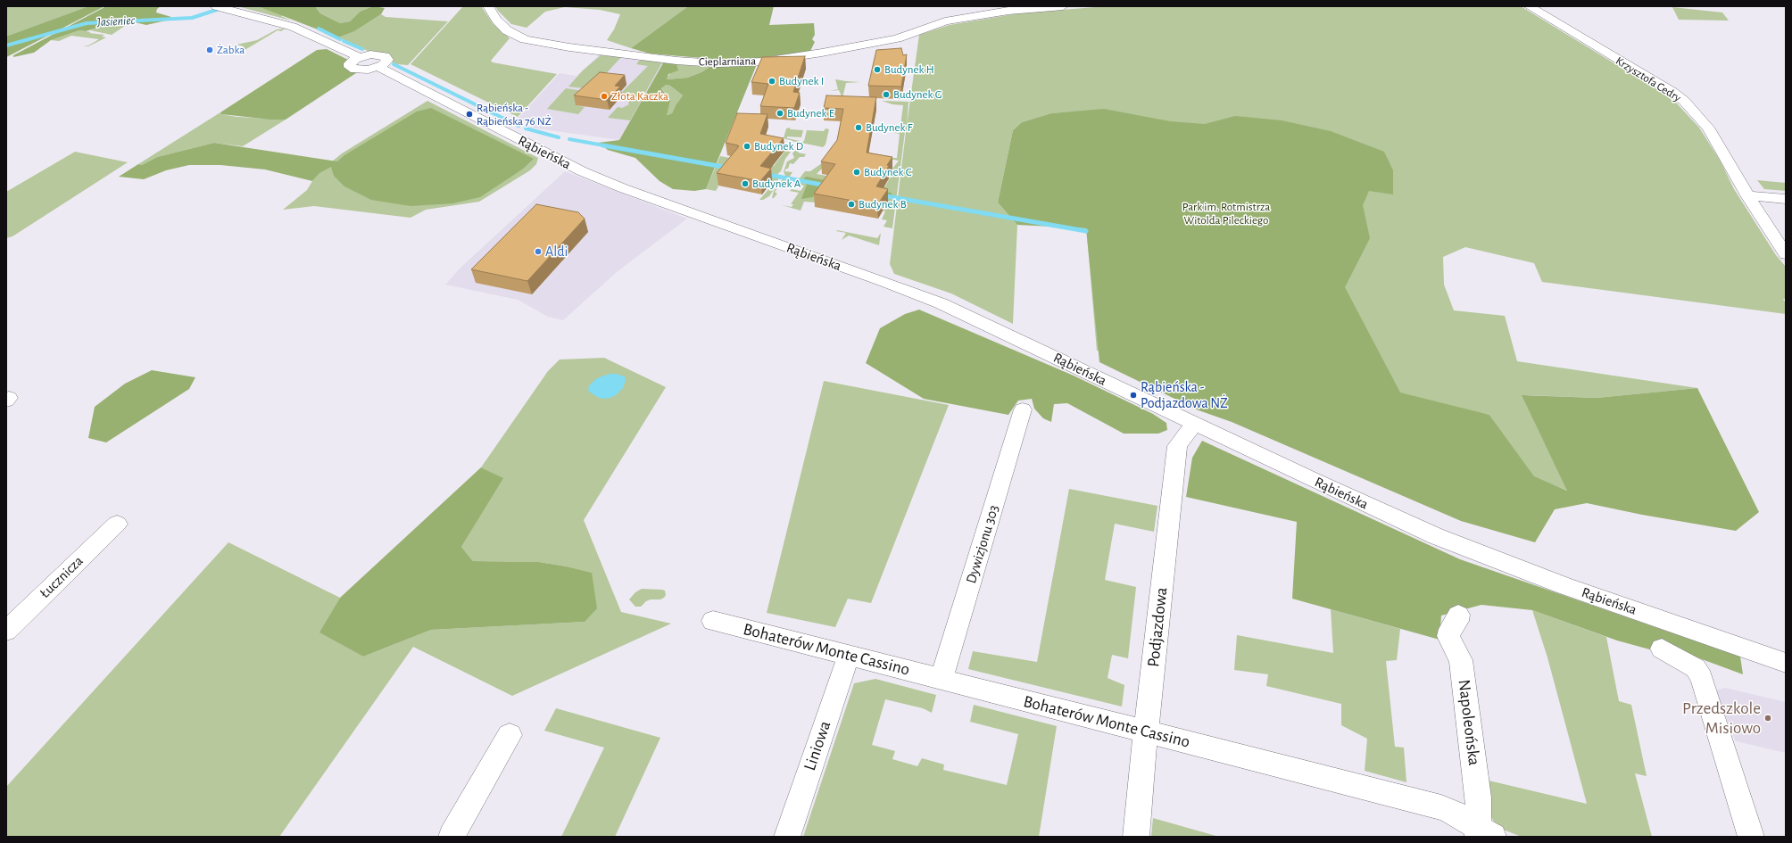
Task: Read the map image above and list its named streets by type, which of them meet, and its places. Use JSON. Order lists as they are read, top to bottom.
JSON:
{
  "streets": {
    "street": [
      "Cieplarniana",
      "Krzysztofa Cedry",
      "Rąbieńska",
      "Dywizjonu 303",
      "Łucznicza",
      "Podjazdowa",
      "Bohaterów Monte Cassino",
      "Napoleońska",
      "Liniowa"
    ]
  },
  "crossings": [
    ["Rąbieńska", "Podjazdowa"],
    ["Dywizjonu 303", "Bohaterów Monte Cassino"],
    ["Podjazdowa", "Bohaterów Monte Cassino"],
    ["Bohaterów Monte Cassino", "Napoleońska"],
    ["Bohaterów Monte Cassino", "Liniowa"]
  ],
  "water": ["Jasieniec"],
  "parks": ["Park im. Rotmistrza Witolda Pileckiego"],
  "places": [
    "Żabka",
    "Budynek H",
    "Budynek I",
    "Budynek G",
    "Złota Kaczka",
    "Budynek E",
    "Rąbieńska - Rąbieńska 76 NŻ",
    "Budynek F",
    "Budynek D",
    "Budynek C",
    "Budynek A",
    "Budynek B",
    "Aldi",
    "Rąbieńska - Podjazdowa NŻ",
    "Przedszkole Misiowo"
  ]
}
